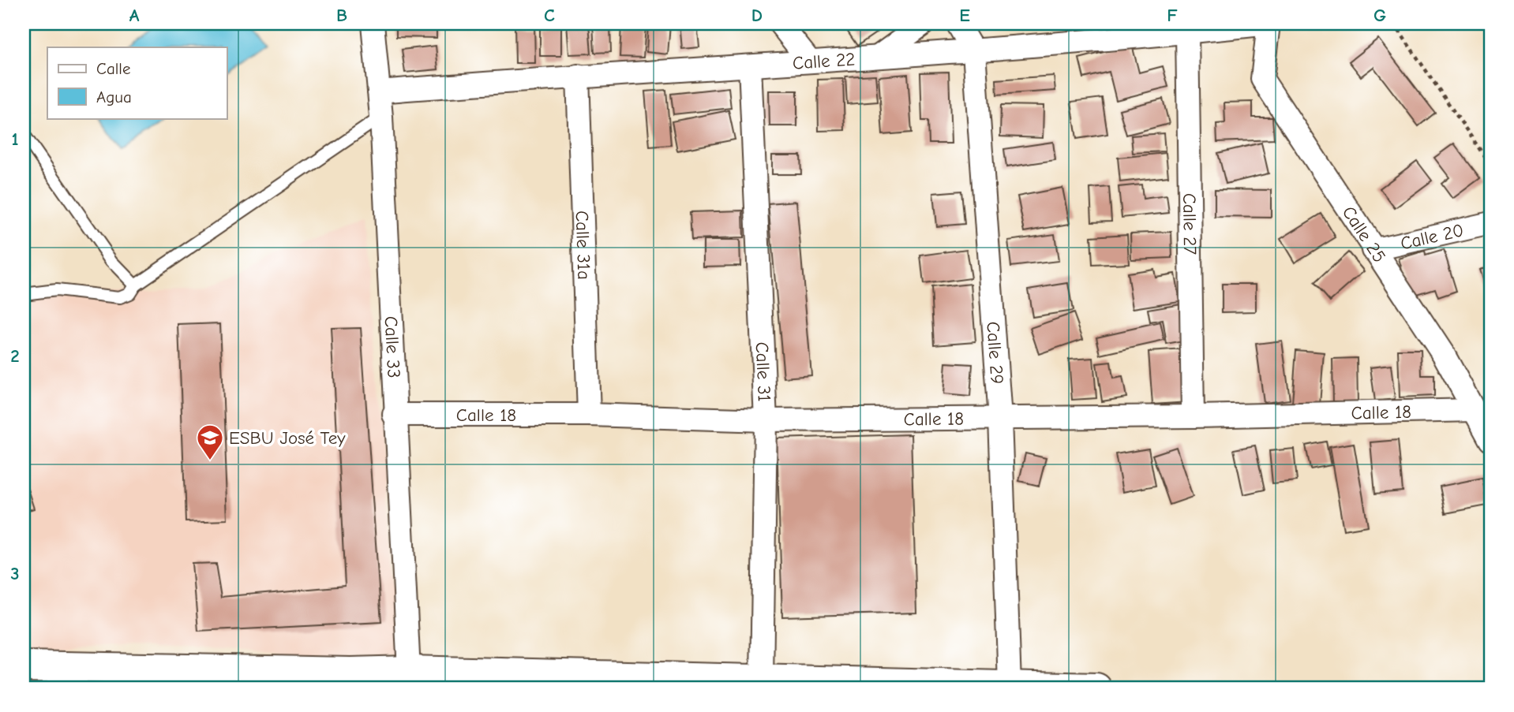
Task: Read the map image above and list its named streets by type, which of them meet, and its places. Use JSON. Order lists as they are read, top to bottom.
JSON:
{
  "streets": {
    "street": [
      "Calle 22",
      "Calle 27",
      "Calle 25",
      "Calle 20",
      "Calle 31a",
      "Calle 33",
      "Calle 29",
      "Calle 31",
      "Calle 18"
    ]
  },
  "crossings": [
    ["Calle 22", "Calle 27"],
    ["Calle 22", "Calle 25"],
    ["Calle 22", "Calle 31a"],
    ["Calle 22", "Calle 33"],
    ["Calle 22", "Calle 29"],
    ["Calle 22", "Calle 31"],
    ["Calle 27", "Calle 18"],
    ["Calle 25", "Calle 20"],
    ["Calle 25", "Calle 18"],
    ["Calle 31a", "Calle 18"],
    ["Calle 33", "Calle 18"],
    ["Calle 29", "Calle 18"],
    ["Calle 31", "Calle 18"]
  ],
  "places": {
    "school or university": ["ESBU José Tey"]
  },
  "legend": ["Calle", "Agua"],
  "grid": {
    "columns": [
      "A",
      "B",
      "C",
      "D",
      "E",
      "F",
      "G"
    ],
    "rows": ["1", "2", "3"]
  }
}
